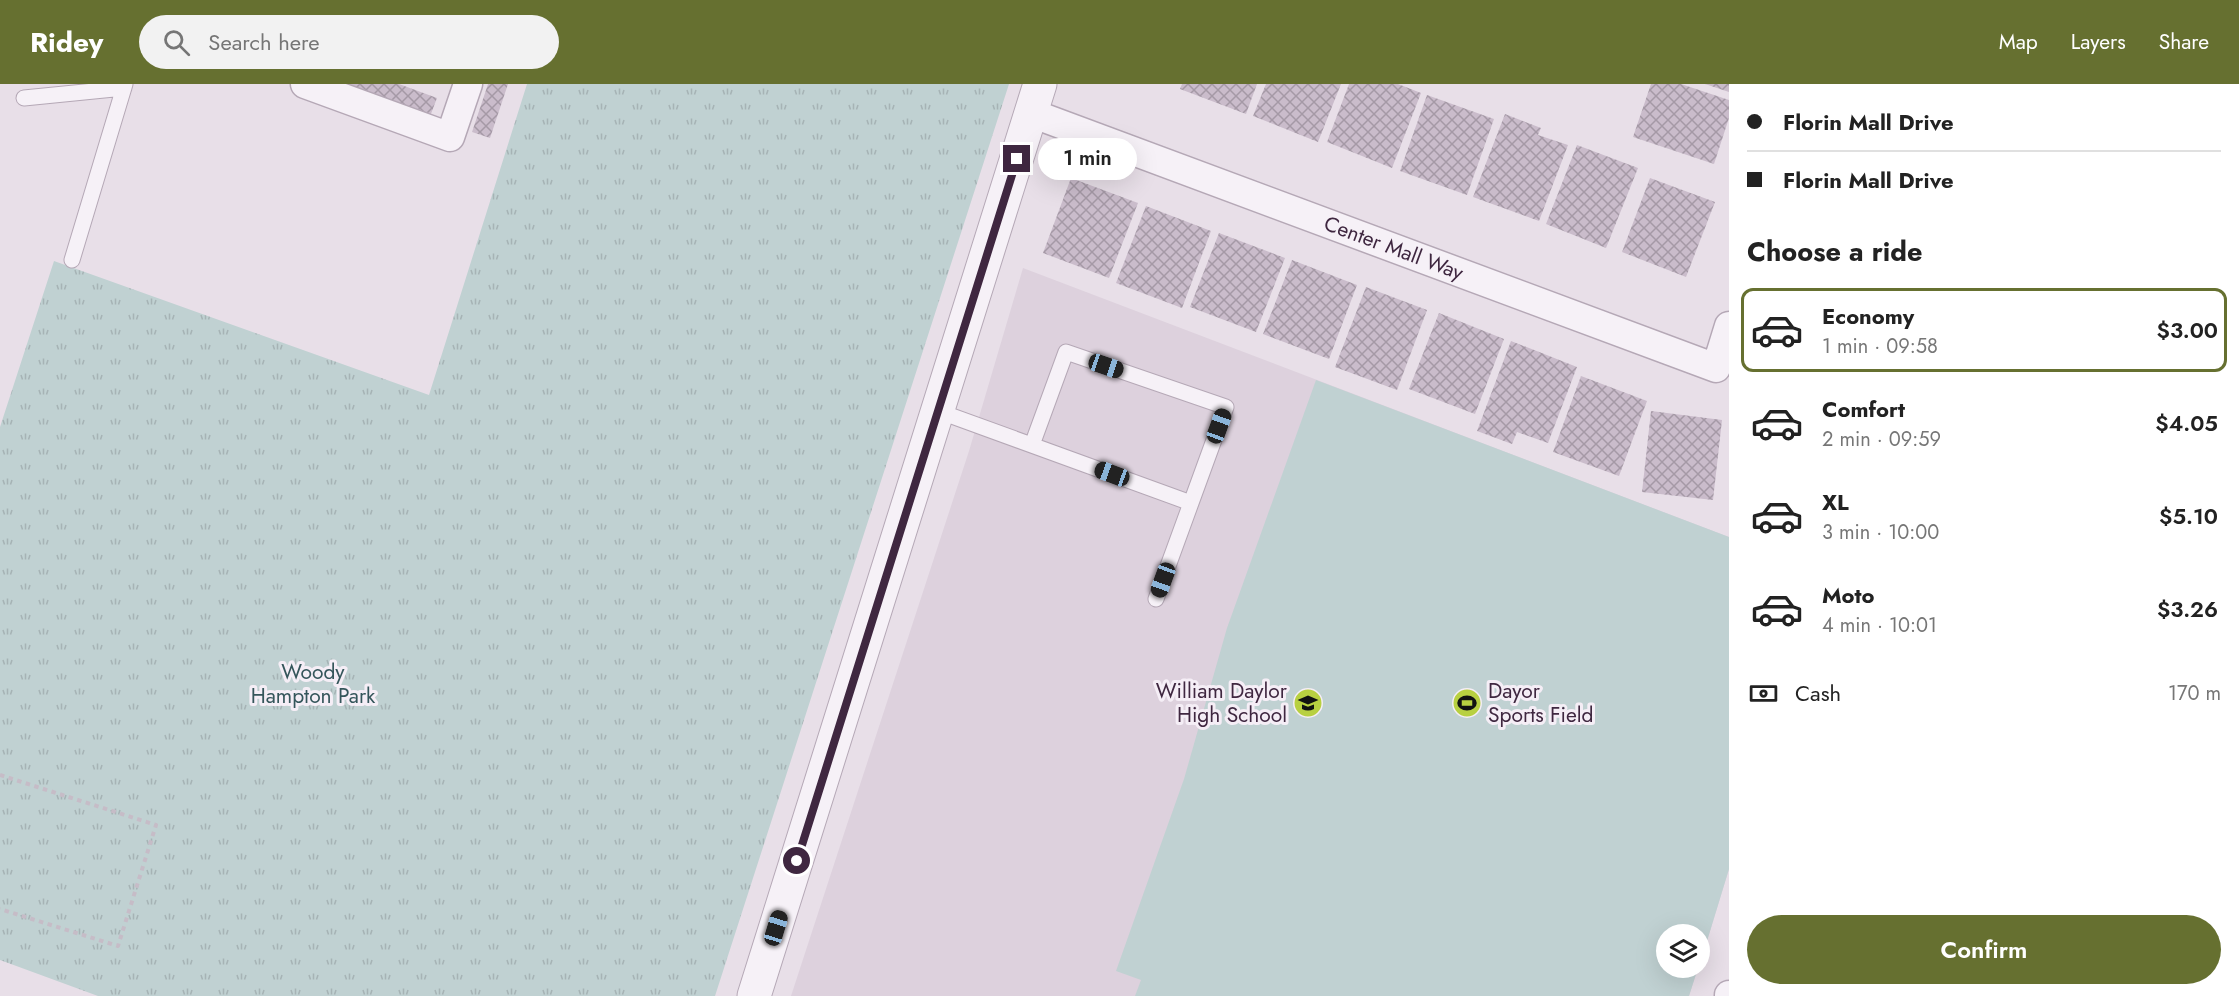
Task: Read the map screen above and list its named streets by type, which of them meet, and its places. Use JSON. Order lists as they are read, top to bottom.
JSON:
{
  "streets": {
    "street": ["Center Mall Way"]
  },
  "parks": ["Woody Hampton Park"],
  "places": {
    "school or university": ["William Daylor High School"],
    "sports": ["Dayor Sports Field"]
  },
  "page": {
    "header": "Ridey",
    "search": "Search here",
    "nav": ["Map", "Layers", "Share"],
    "banner": ["Florin Mall Drive", "Florin Mall Drive"],
    "bubble": "1 min",
    "heading": "Choose a ride",
    "list": [
      {
        "name": "Economy",
        "note": "1 min · 09:58",
        "value": "$3.00"
      },
      {
        "name": "Comfort",
        "note": "2 min · 09:59",
        "value": "$4.05"
      },
      {
        "name": "XL",
        "note": "3 min · 10:00",
        "value": "$5.10"
      },
      {
        "name": "Moto",
        "note": "4 min · 10:01",
        "value": "$3.26"
      }
    ],
    "pay": ["Cash", "170 m"],
    "buttons": "Confirm"
  }
}
